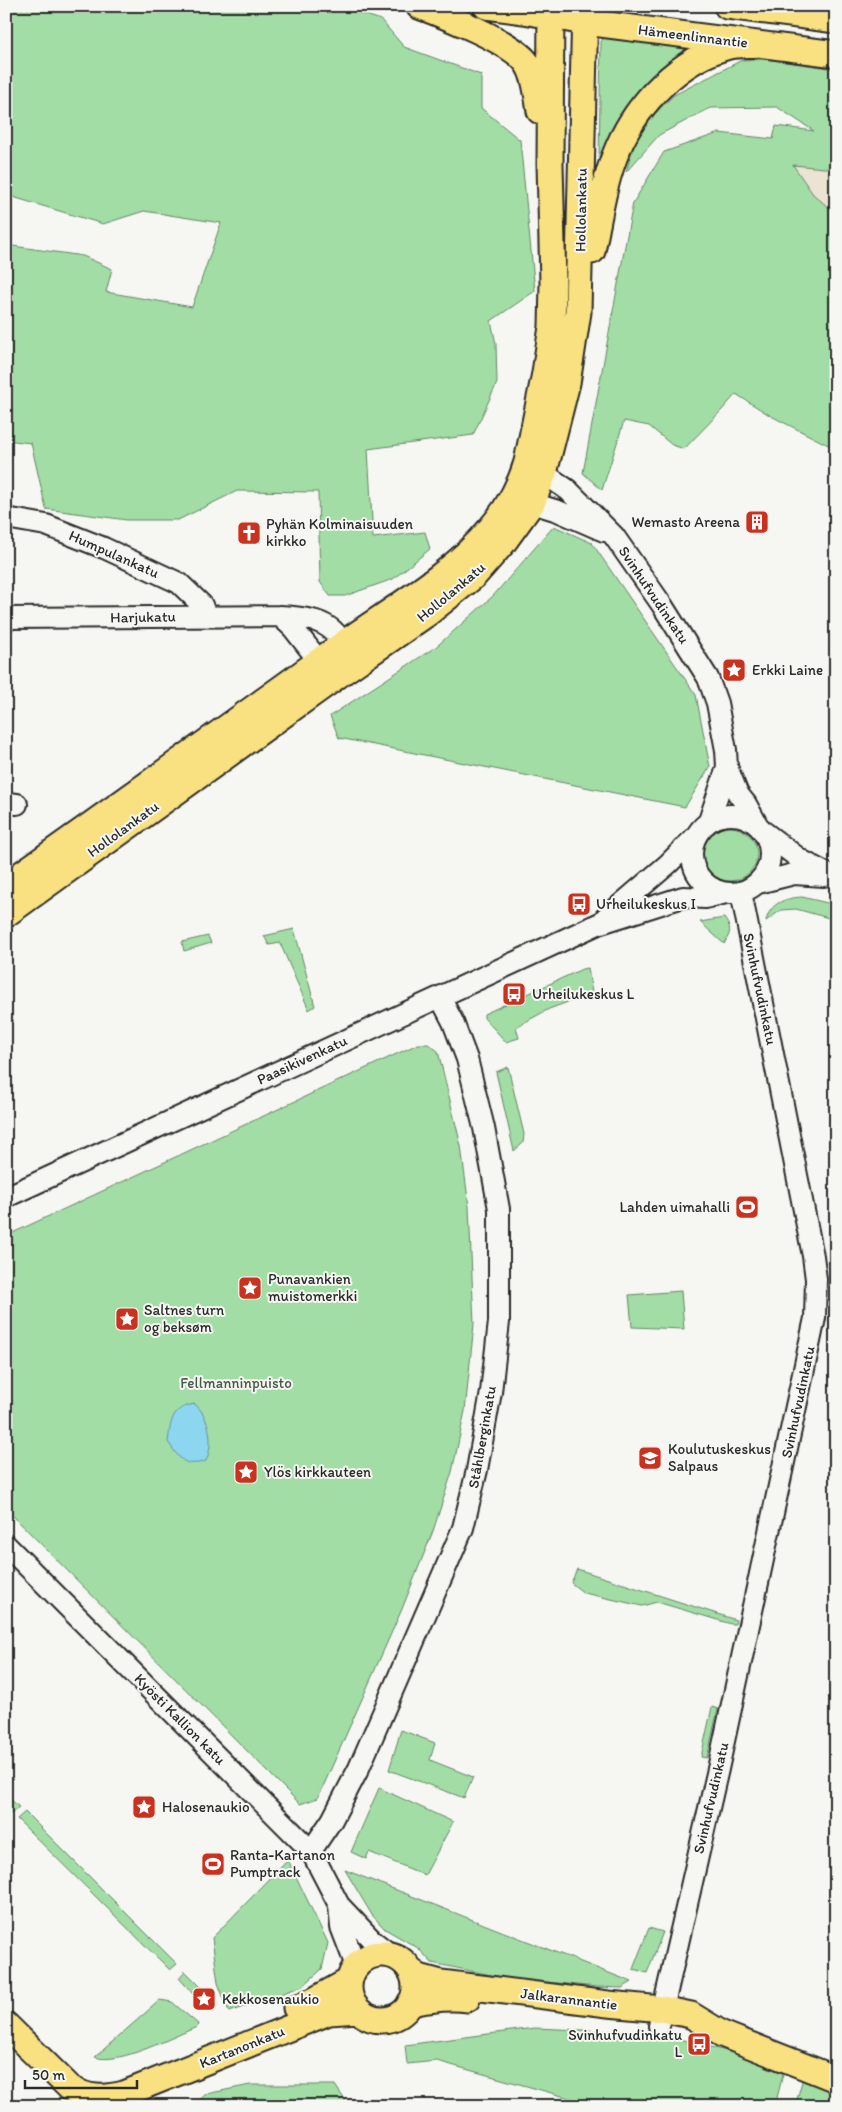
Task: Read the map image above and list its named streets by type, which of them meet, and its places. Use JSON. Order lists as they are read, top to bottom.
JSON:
{
  "streets": {
    "main road": [
      "Hämeenlinnantie",
      "Hollolankatu",
      "Jalkarannantie",
      "Kartanonkatu"
    ],
    "street": [
      "Humpulankatu",
      "Svinhufvudinkatu",
      "Harjukatu",
      "Paasikivenkatu",
      "Ståhlberginkatu",
      "Kyösti Kallion katu"
    ]
  },
  "crossings": [
    ["Hämeenlinnantie", "Hollolankatu"],
    ["Hollolankatu", "Svinhufvudinkatu"],
    ["Hollolankatu", "Harjukatu"],
    ["Humpulankatu", "Harjukatu"],
    ["Svinhufvudinkatu", "Paasikivenkatu"],
    ["Svinhufvudinkatu", "Jalkarannantie"],
    ["Paasikivenkatu", "Ståhlberginkatu"],
    ["Ståhlberginkatu", "Kyösti Kallion katu"],
    ["Kyösti Kallion katu", "Jalkarannantie"],
    ["Kyösti Kallion katu", "Kartanonkatu"],
    ["Jalkarannantie", "Kartanonkatu"]
  ],
  "parks": ["Fellmanninpuisto"],
  "places": {
    "building": ["Wemasto Areena"],
    "church": ["Pyhän Kolminaisuuden kirkko"],
    "place": [
      "Erkki Laine",
      "Punavankien muistomerkki",
      "Saltnes turn og beksøm",
      "Ylös kirkkauteen",
      "Halosenaukio",
      "Kekkosenaukio"
    ],
    "bus stop": ["Urheilukeskus I", "Urheilukeskus L", "Svinhufvudinkatu L"],
    "sports": ["Lahden uimahalli", "Ranta-Kartanon Pumptrack"],
    "school or university": ["Koulutuskeskus Salpaus"]
  },
  "scale_bar": "50 m"
}
